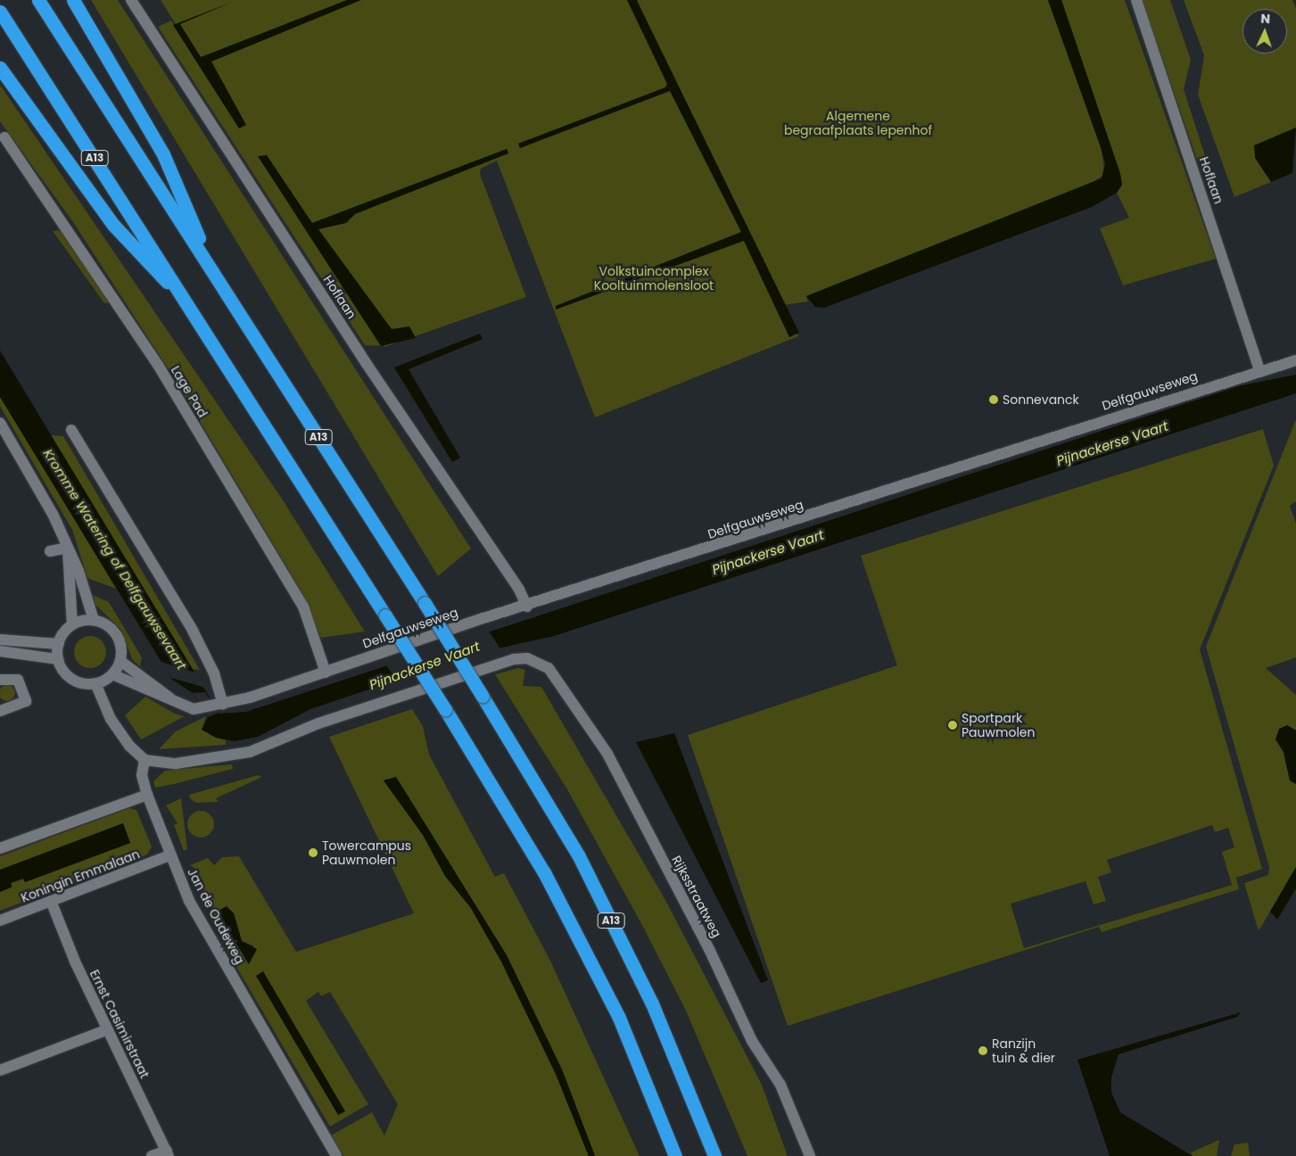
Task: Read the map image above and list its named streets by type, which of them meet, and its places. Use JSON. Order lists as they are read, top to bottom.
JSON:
{
  "streets": {
    "highway": ["A13"],
    "street": [
      "Hoflaan",
      "Delfgauwseweg",
      "Lage Pad",
      "Koningin Emmalaan",
      "Rijksstraatweg",
      "Jan de Oudeweg",
      "Ernst Casimirstraat"
    ]
  },
  "crossings": [
    ["Hoflaan", "Delfgauwseweg"],
    ["Delfgauwseweg", "Lage Pad"],
    ["Koningin Emmalaan", "Jan de Oudeweg"],
    ["Koningin Emmalaan", "Ernst Casimirstraat"],
    ["Rijksstraatweg", "Jan de Oudeweg"]
  ],
  "water": ["Pijnackerse Vaart", "Kromme Watering of Delfgauwsevaart"],
  "parks": ["Algemene begraafplaats Iepenhof", "Volkstuincomplex Kooltuinmolensloot"],
  "places": [
    "Sonnevanck",
    "Sportpark Pauwmolen",
    "Towercampus Pauwmolen",
    "Ranzijn tuin & dier"
  ],
  "north": "top"
}
